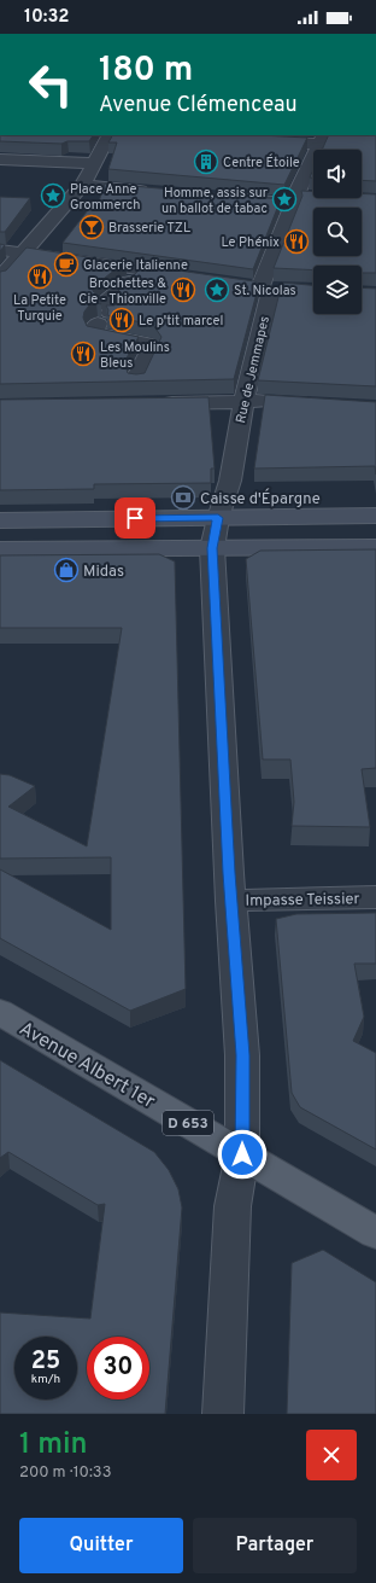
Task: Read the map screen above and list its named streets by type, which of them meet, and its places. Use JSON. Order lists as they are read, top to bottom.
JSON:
{
  "streets": {
    "main road": ["Avenue Albert 1er", "D 653"],
    "street": ["Rue de Jemmapes", "Impasse Teissier"]
  },
  "crossings": [
    ["Rue de Jemmapes", "Impasse Teissier"],
    ["Rue de Jemmapes", "Avenue Albert 1er"]
  ],
  "places": {
    "building": ["Centre Étoile"],
    "place": ["Place Anne Grommerch", "Homme, assis sur un ballot de tabac", "St. Nicolas"],
    "bar": ["Brasserie TZL"],
    "restaurant": [
      "Le Phénix",
      "La Petite Turquie",
      "Brochettes & Cie - Thionville",
      "Le p'tit marcel",
      "Les Moulins Bleus"
    ],
    "cafe": ["Glacerie Italienne"],
    "bank": ["Caisse d'Épargne"],
    "shop": ["Midas"]
  },
  "page": {
    "status": "10:32",
    "turn": ["180 m", "Avenue Clémenceau"],
    "speed": "25 km/h",
    "limit": "30",
    "heading": ["1 min", "200 m · 10:33"],
    "buttons": ["Quitter", "Partager"]
  }
}
